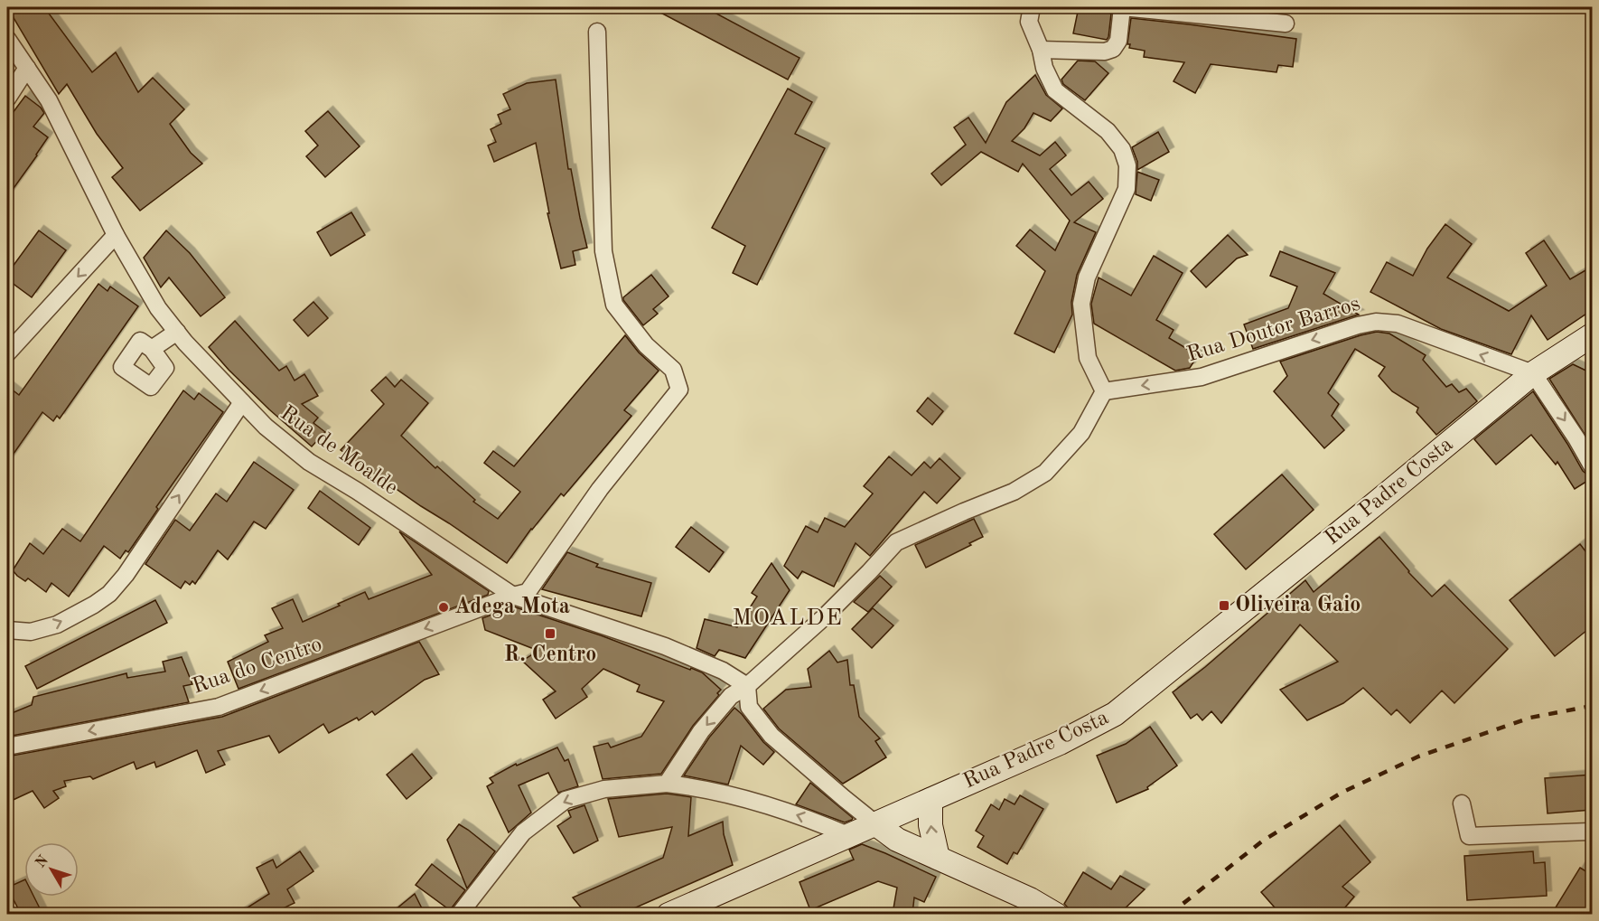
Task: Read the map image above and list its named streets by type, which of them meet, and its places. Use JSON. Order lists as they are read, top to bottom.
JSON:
{
  "streets": {
    "street": [
      "Rua Doutor Barros",
      "Rua de Moalde",
      "Rua Padre Costa",
      "Rua do Centro"
    ]
  },
  "crossings": [
    ["Rua Doutor Barros", "Rua Padre Costa"],
    ["Rua de Moalde", "Rua do Centro"]
  ],
  "one_way": ["Rua Doutor Barros", "Rua do Centro"],
  "districts": ["MOALDE"],
  "places": {
    "transit": ["Oliveira Gaio", "R. Centro"],
    "other": ["Adega Mota"]
  },
  "north": "top left"
}
